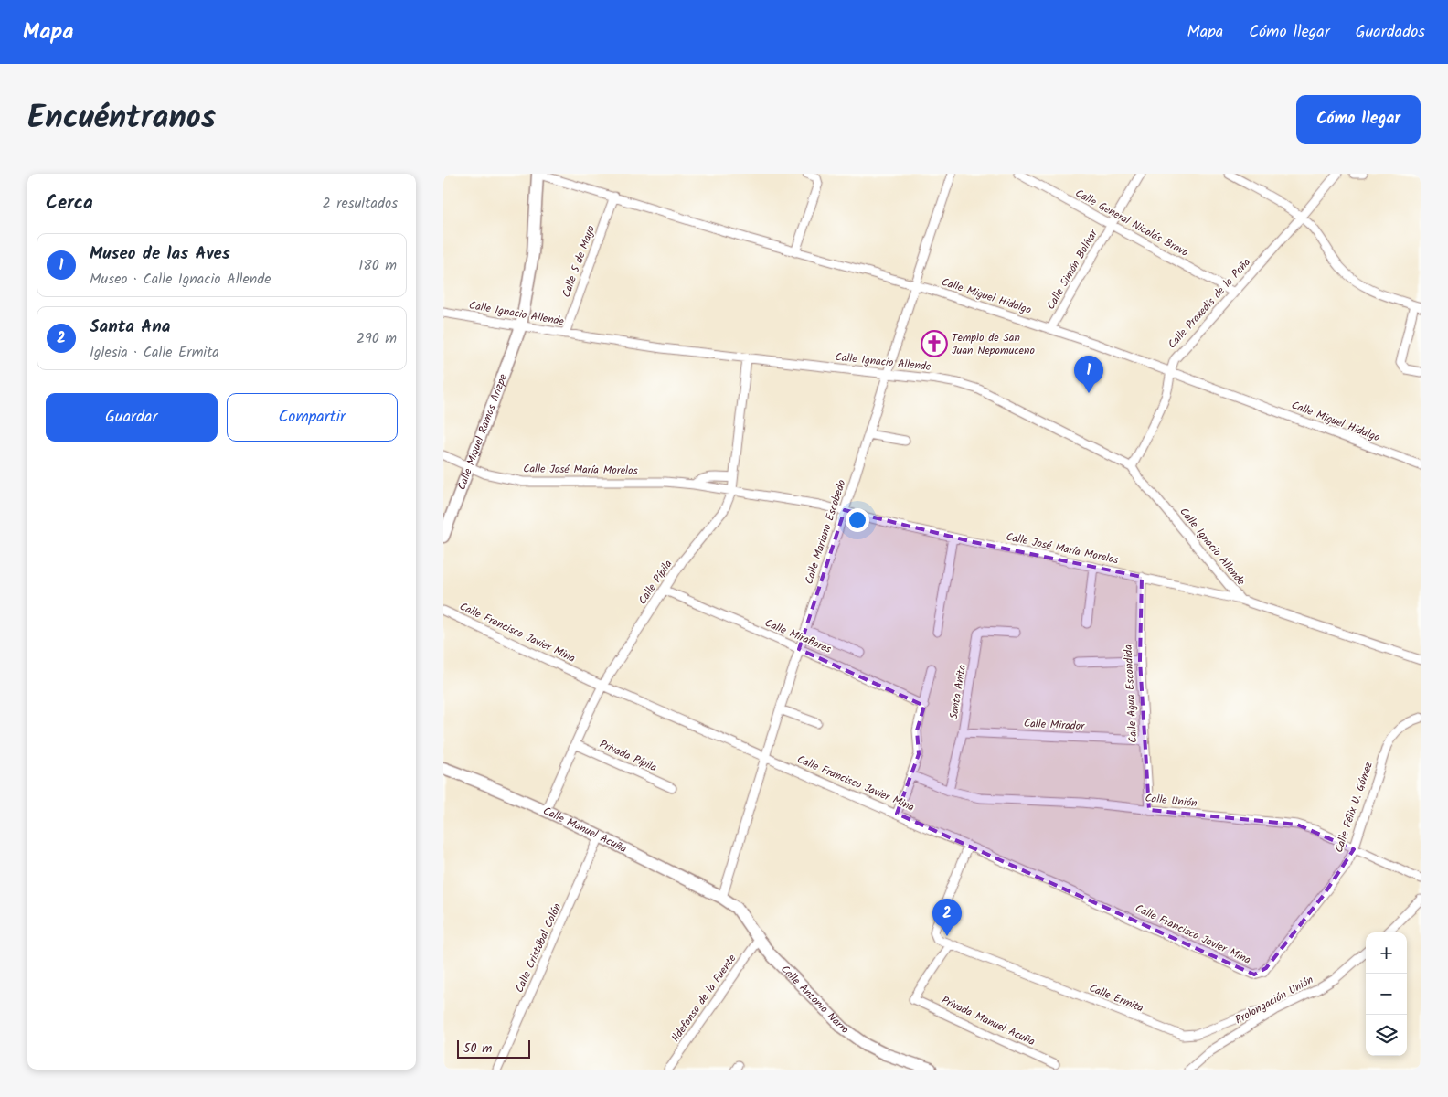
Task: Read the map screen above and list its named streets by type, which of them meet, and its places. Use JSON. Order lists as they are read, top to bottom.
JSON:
{
  "streets": {
    "main road": ["Calle Miguel Ramos Arizpe", "Calle Manuel Acuña", "Calle Antonio Narro"],
    "street": [
      "Calle General Nicolás Bravo",
      "Calle 5 de Mayo",
      "Calle Simón Bolívar",
      "Calle Miguel Hidalgo",
      "Calle Praxedis de la Peña",
      "Calle Ignacio Allende",
      "Calle José María Morelos",
      "Calle Mariano Escobedo",
      "Calle Pípila",
      "Calle Francisco Javier Mina",
      "Calle Miraflores",
      "Santa Anita",
      "Calle Agua Escondida",
      "Calle Mirador",
      "Privada Pípila",
      "Calle Unión",
      "Calle Félix U. Gómez",
      "Calle Cristóbal Colón",
      "Ildefonso de la Fuente",
      "Calle Ermita",
      "Prolongación Unión",
      "Privada Manuel Acuña"
    ]
  },
  "crossings": [
    ["Calle General Nicolás Bravo", "Calle Simón Bolívar"],
    ["Calle General Nicolás Bravo", "Calle Praxedis de la Peña"],
    ["Calle 5 de Mayo", "Calle Miguel Hidalgo"],
    ["Calle 5 de Mayo", "Calle Ignacio Allende"],
    ["Calle Simón Bolívar", "Calle Miguel Hidalgo"],
    ["Calle Miguel Hidalgo", "Calle Praxedis de la Peña"],
    ["Calle Miguel Hidalgo", "Calle Miguel Ramos Arizpe"],
    ["Calle Miguel Hidalgo", "Calle Mariano Escobedo"],
    ["Calle Praxedis de la Peña", "Calle Ignacio Allende"],
    ["Calle Ignacio Allende", "Calle Miguel Ramos Arizpe"],
    ["Calle Ignacio Allende", "Calle José María Morelos"],
    ["Calle Ignacio Allende", "Calle Mariano Escobedo"],
    ["Calle Ignacio Allende", "Calle Pípila"],
    ["Calle Miguel Ramos Arizpe", "Calle José María Morelos"],
    ["Calle José María Morelos", "Calle Mariano Escobedo"],
    ["Calle José María Morelos", "Calle Pípila"],
    ["Calle José María Morelos", "Calle Agua Escondida"],
    ["Calle Mariano Escobedo", "Calle Francisco Javier Mina"],
    ["Calle Mariano Escobedo", "Calle Miraflores"],
    ["Calle Mariano Escobedo", "Calle Manuel Acuña"],
    ["Calle Mariano Escobedo", "Calle Antonio Narro"],
    ["Calle Pípila", "Calle Francisco Javier Mina"],
    ["Calle Pípila", "Calle Miraflores"],
    ["Calle Pípila", "Privada Pípila"],
    ["Calle Pípila", "Calle Manuel Acuña"],
    ["Calle Francisco Javier Mina", "Calle Félix U. Gómez"],
    ["Calle Francisco Javier Mina", "Calle Ermita"],
    ["Santa Anita", "Calle Mirador"],
    ["Santa Anita", "Calle Unión"],
    ["Calle Agua Escondida", "Calle Mirador"],
    ["Calle Agua Escondida", "Calle Unión"],
    ["Calle Unión", "Calle Félix U. Gómez"],
    ["Calle Manuel Acuña", "Calle Cristóbal Colón"],
    ["Calle Manuel Acuña", "Calle Antonio Narro"],
    ["Ildefonso de la Fuente", "Calle Antonio Narro"],
    ["Calle Ermita", "Prolongación Unión"],
    ["Calle Ermita", "Privada Manuel Acuña"]
  ],
  "places": {
    "church": ["Templo de San Juan Nepomuceno"]
  },
  "scale_bar": "50 m",
  "page": {
    "header": "Mapa",
    "nav": ["Mapa", "Cómo llegar", "Guardados"],
    "title": "Encuéntranos",
    "buttons": [
      "Cómo llegar",
      ["Guardar", "Compartir"]
    ],
    "heading": ["Cerca", "2 resultados"],
    "list": [
      {
        "mark": "1",
        "name": "Museo de las Aves",
        "note": "Museo · Calle Ignacio Allende",
        "value": "180 m"
      },
      {
        "mark": "2",
        "name": "Santa Ana",
        "note": "Iglesia · Calle Ermita",
        "value": "290 m"
      }
    ],
    "pins": ["1", "2"],
    "map_buttons": ["+", "−"],
    "scale": "50 m"
  }
}
